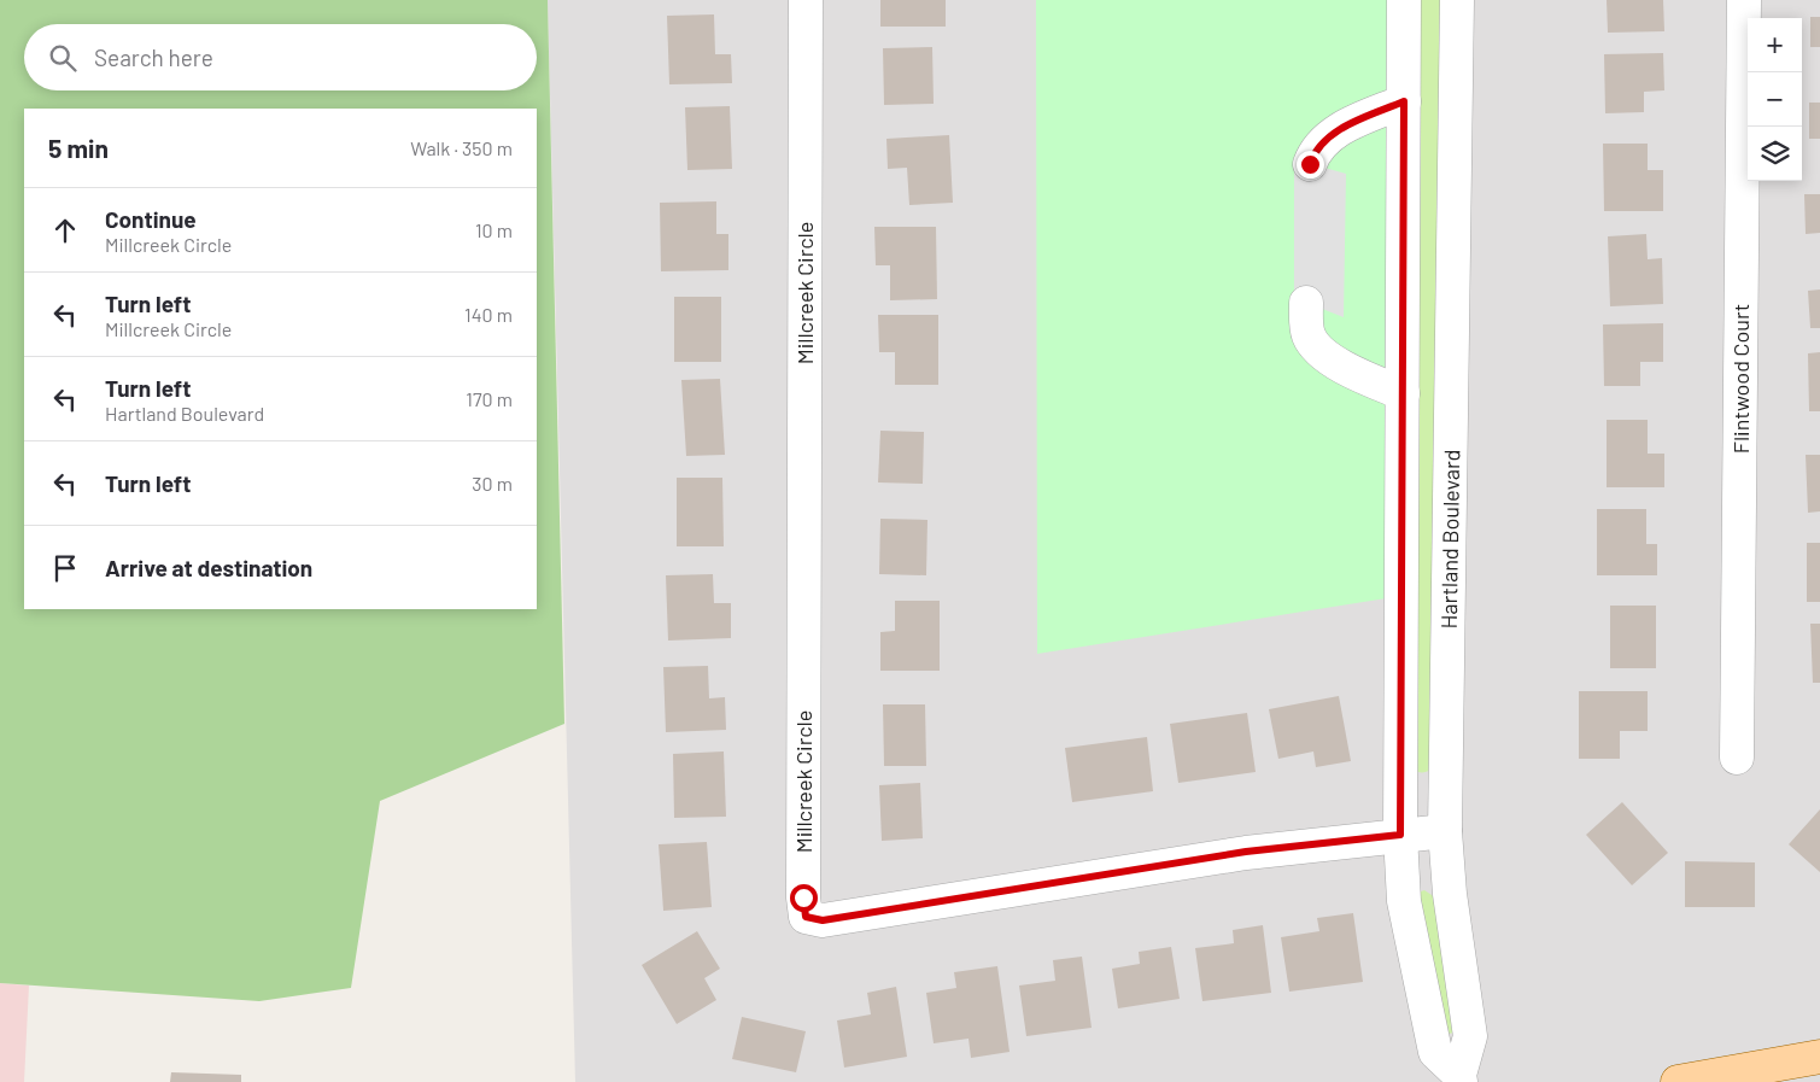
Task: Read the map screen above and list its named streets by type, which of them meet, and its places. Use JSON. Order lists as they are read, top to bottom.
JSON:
{
  "streets": {
    "street": ["Millcreek Circle", "Flintwood Court", "Hartland Boulevard"]
  },
  "crossings": [
    ["Millcreek Circle", "Hartland Boulevard"]
  ],
  "page": {
    "map_buttons": ["+", "−"],
    "search": "Search here",
    "heading": ["5 min", "Walk · 350 m"],
    "list": [
      ["Continue", "Millcreek Circle", "10 m"],
      ["Turn left", "Millcreek Circle", "140 m"],
      ["Turn left", "Hartland Boulevard", "170 m"],
      ["Turn left", "30 m"],
      "Arrive at destination"
    ]
  }
}
